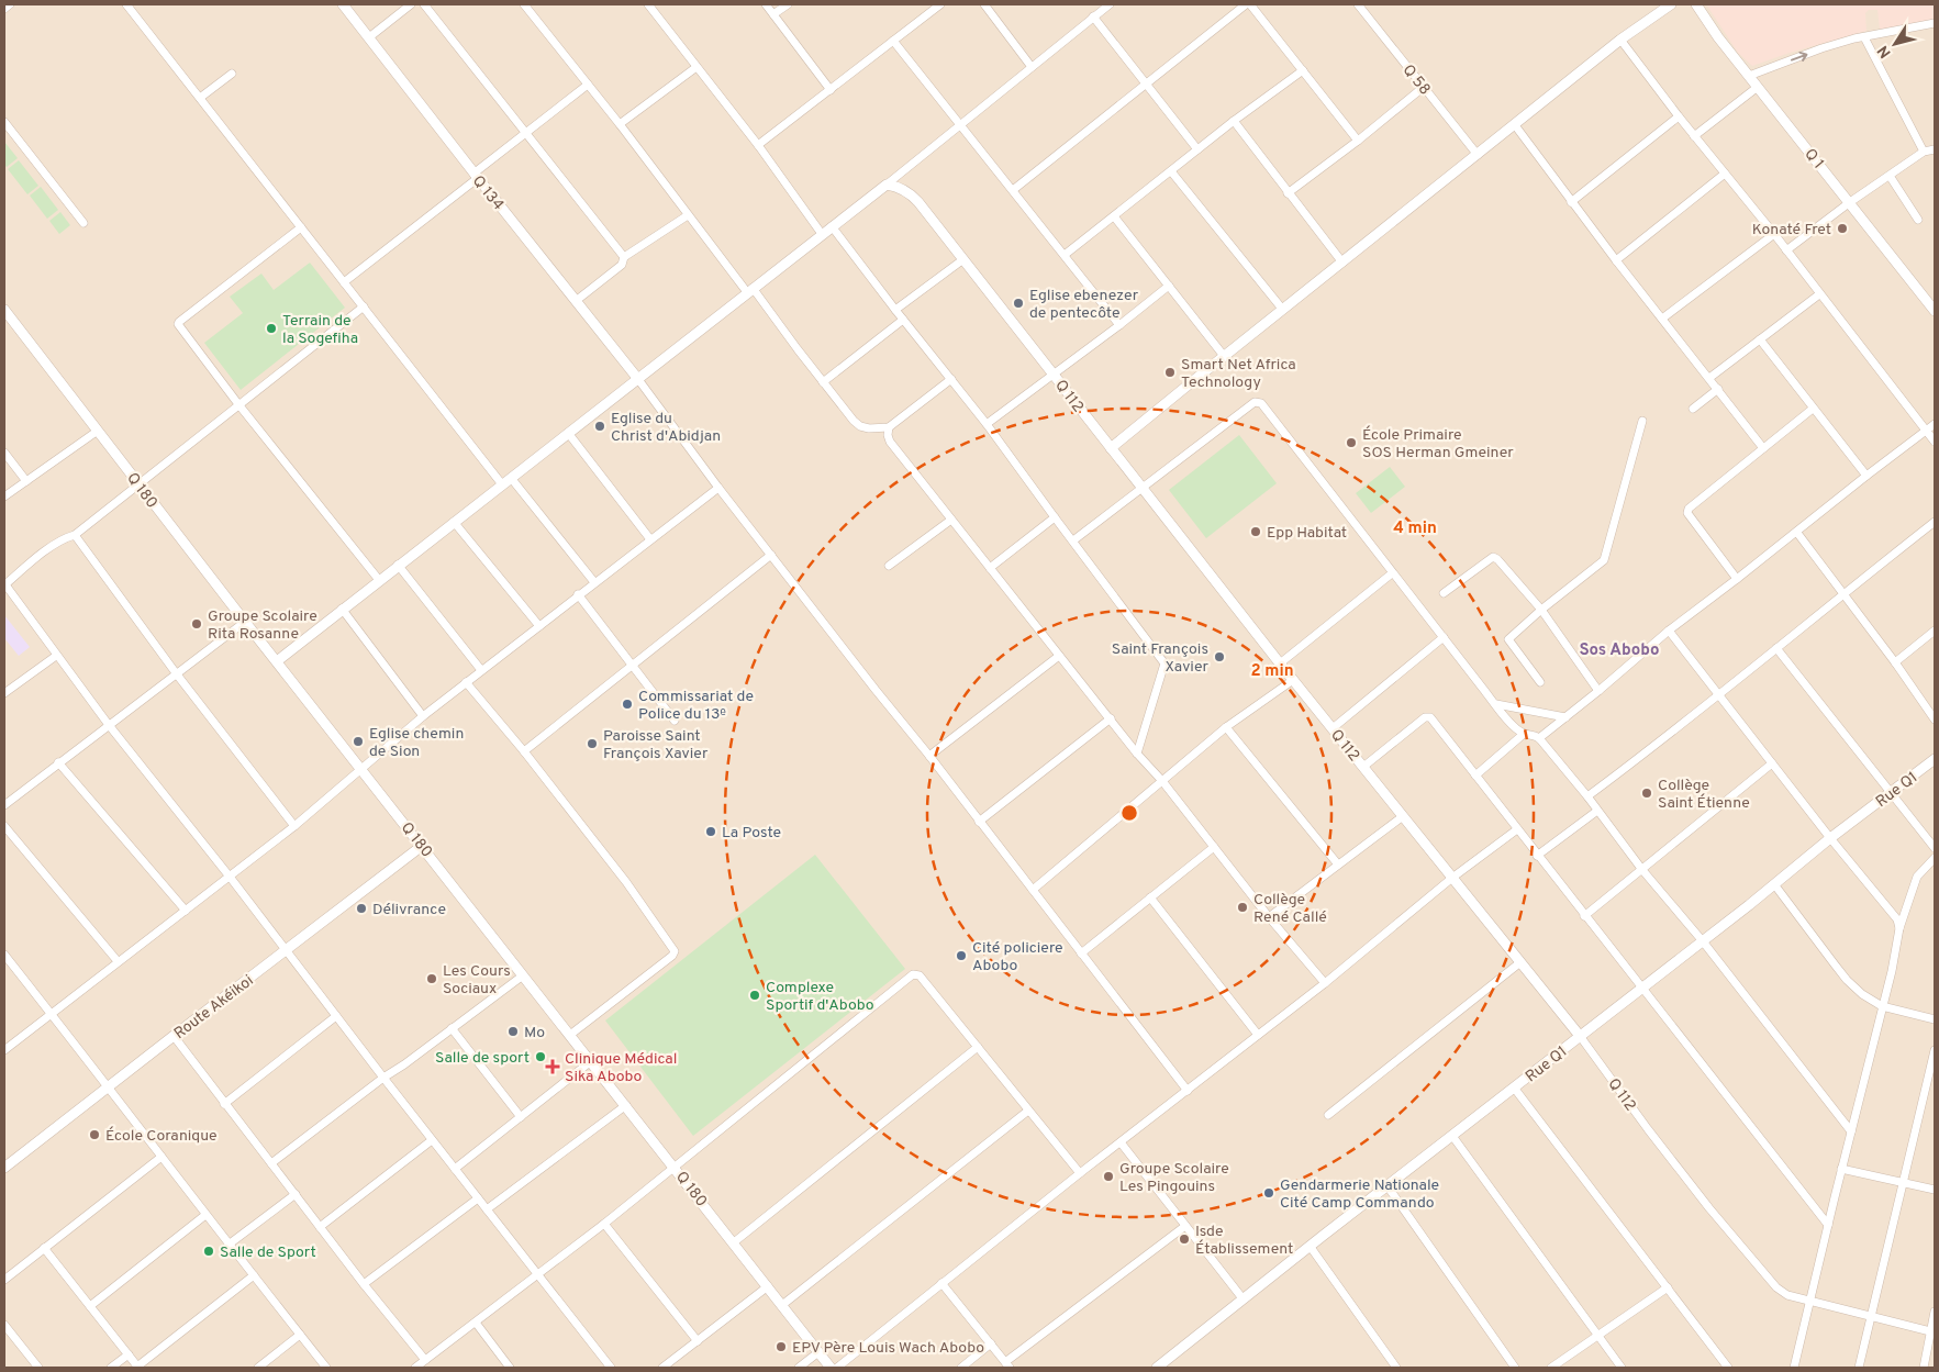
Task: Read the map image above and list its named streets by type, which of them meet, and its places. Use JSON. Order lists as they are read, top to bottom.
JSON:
{
  "streets": {
    "street": [
      "Q 58",
      "Q 1",
      "Q 134",
      "Q 112",
      "Q 180",
      "Rue Q1",
      "Route Akéikoi"
    ]
  },
  "crossings": [
    ["Q 112", "Rue Q1"],
    ["Q 180", "Route Akéikoi"]
  ],
  "districts": ["Sos Abobo"],
  "places": {
    "other": [
      "Konaté Fret",
      "Eglise ebenezer de pentecôte",
      "Terrain de la Sogefiha",
      "Smart Net Africa Technology",
      "Eglise du Christ d'Abidjan",
      "École Primaire SOS Herman Gmeiner",
      "Epp Habitat",
      "Groupe Scolaire Rita Rosanne",
      "Saint François Xavier",
      "Commissariat de Police du 13ᵉ",
      "Eglise chemin de Sion",
      "Paroisse Saint François Xavier",
      "Collège Saint Étienne",
      "La Poste",
      "Collège René Callé",
      "Délivrance",
      "Cité policiere Abobo",
      "Les Cours Sociaux",
      "Complexe Sportif d'Abobo",
      "Mo",
      "Salle de sport",
      "École Coranique",
      "Groupe Scolaire Les Pingouins",
      "Gendarmerie Nationale Cité Camp Commando",
      "Isde Établissement",
      "Salle de Sport",
      "EPV Père Louis Wach Abobo"
    ],
    "health": ["Clinique Médical Sika Abobo"]
  },
  "north": "bottom left",
  "rings": ["4 min", "2 min"]
}
